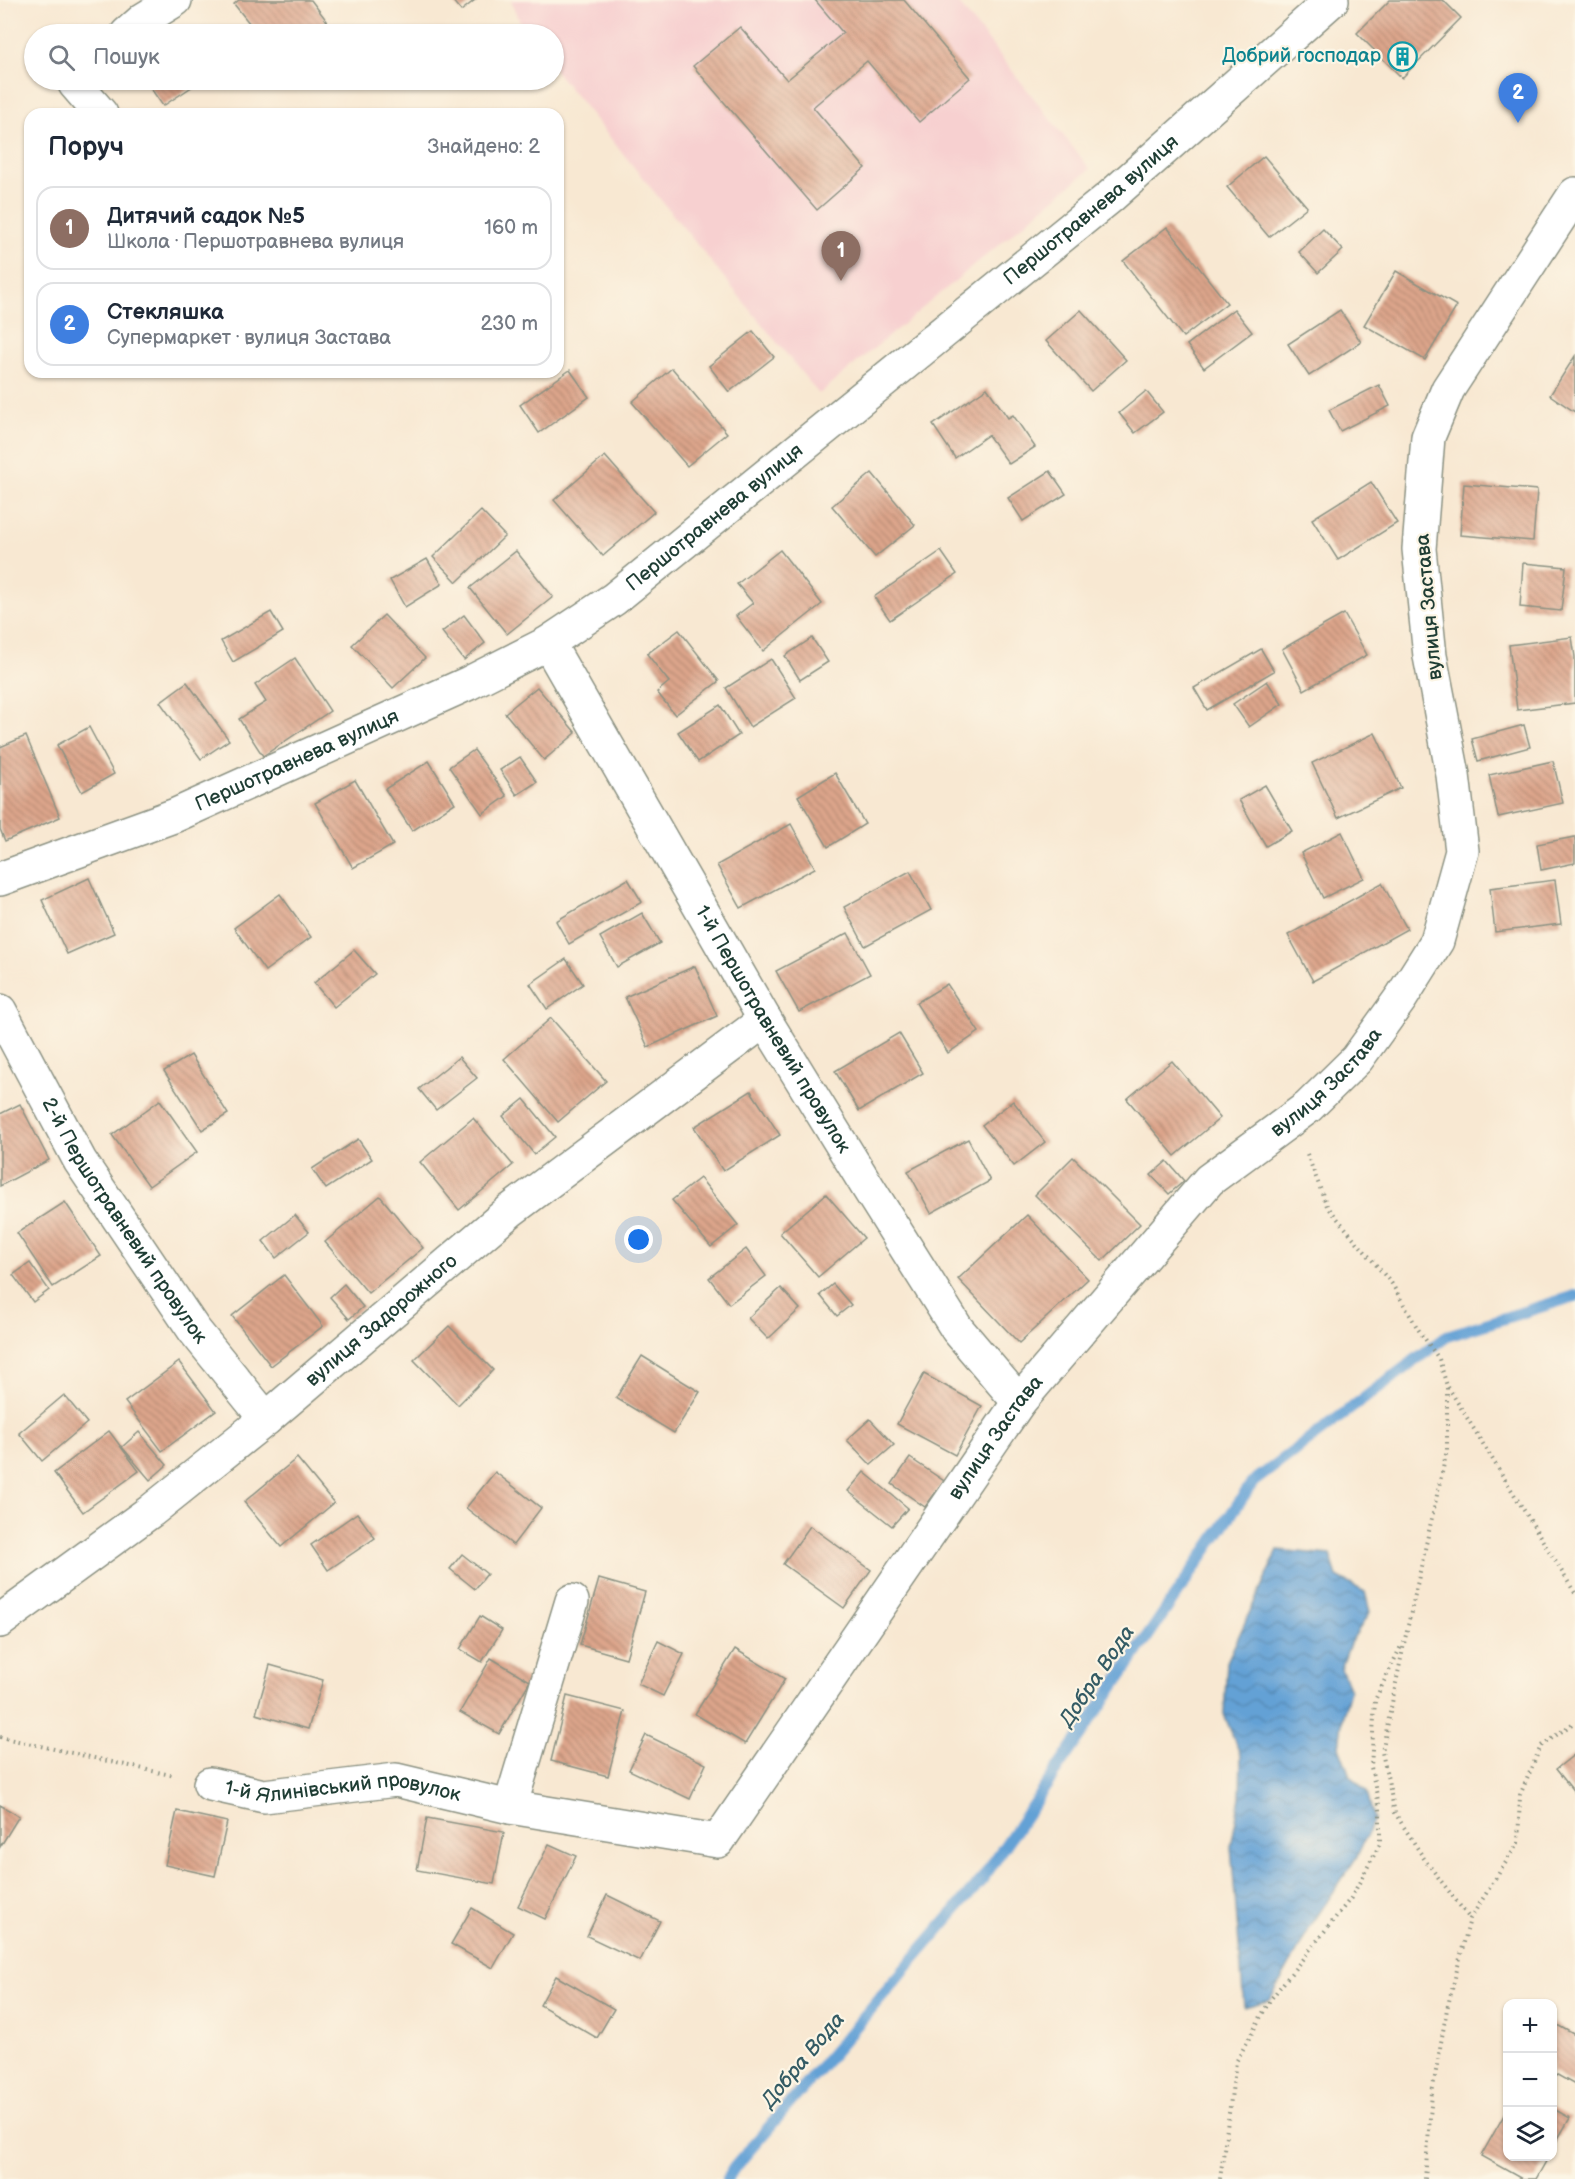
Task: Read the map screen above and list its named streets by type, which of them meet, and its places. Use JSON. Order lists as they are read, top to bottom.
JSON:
{
  "streets": {
    "street": [
      "Першотравнева вулиця",
      "вулиця Застава",
      "1-й Першотравневий провулок",
      "2-й Першотравневий провулок",
      "вулиця Задорожного",
      "1-й Ялинівський провулок"
    ]
  },
  "crossings": [
    ["Першотравнева вулиця", "1-й Першотравневий провулок"],
    ["вулиця Застава", "1-й Першотравневий провулок"],
    ["вулиця Застава", "1-й Ялинівський провулок"],
    ["1-й Першотравневий провулок", "вулиця Задорожного"],
    ["2-й Першотравневий провулок", "вулиця Задорожного"]
  ],
  "water": ["Добра Вода"],
  "places": {
    "building": ["Добрий господар"]
  },
  "page": {
    "search": "Пошук",
    "pins": ["2", "1"],
    "heading": ["Поруч", "Знайдено: 2"],
    "list": [
      {
        "mark": "1",
        "name": "Дитячий садок №5",
        "note": "Школа · Першотравнева вулиця",
        "value": "160 m"
      },
      {
        "mark": "2",
        "name": "Стекляшка",
        "note": "Супермаркет · вулиця Застава",
        "value": "230 m"
      }
    ],
    "map_buttons": ["+", "−"]
  }
}
